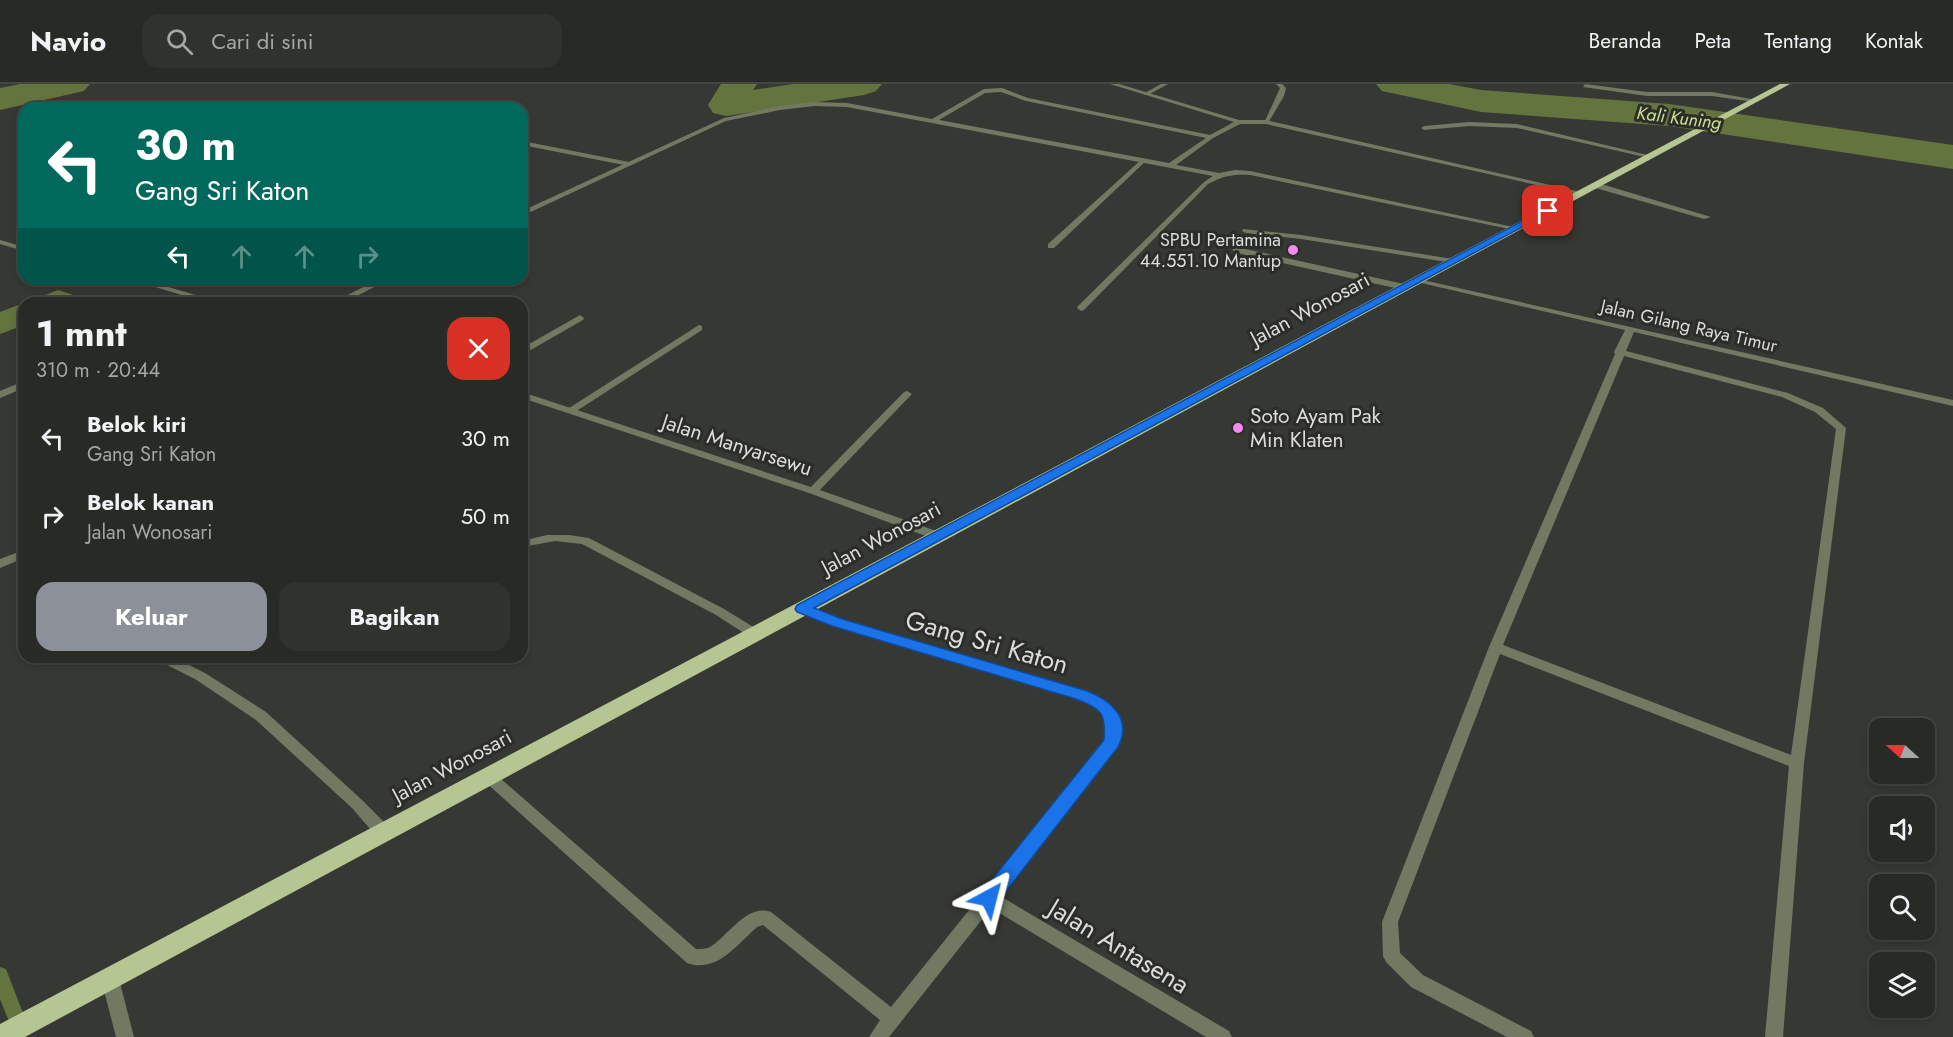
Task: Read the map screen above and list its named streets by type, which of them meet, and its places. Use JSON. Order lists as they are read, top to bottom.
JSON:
{
  "streets": {
    "highway": ["Jalan Wonosari"],
    "street": [
      "Jalan Gilang Raya Timur",
      "Jalan Manyarsewu",
      "Gang Sri Katon",
      "Jalan Antasena"
    ]
  },
  "crossings": [
    ["Jalan Wonosari", "Jalan Gilang Raya Timur"],
    ["Jalan Wonosari", "Jalan Manyarsewu"],
    ["Jalan Wonosari", "Gang Sri Katon"],
    ["Gang Sri Katon", "Jalan Antasena"]
  ],
  "water": ["Kali Kuning"],
  "places": ["SPBU Pertamina 44.551.10 Mantup", "Soto Ayam Pak Min Klaten"],
  "north": "left",
  "page": {
    "header": "Navio",
    "search": "Cari di sini",
    "nav": [
      "Beranda",
      "Peta",
      "Tentang",
      "Kontak"
    ],
    "turn": ["30 m", "Gang Sri Katon"],
    "heading": ["1 mnt", "310 m · 20:44"],
    "list": [
      {
        "name": "Belok kiri",
        "note": "Gang Sri Katon",
        "value": "30 m"
      },
      {
        "name": "Belok kanan",
        "note": "Jalan Wonosari",
        "value": "50 m"
      }
    ],
    "buttons": ["Keluar", "Bagikan"]
  }
}
